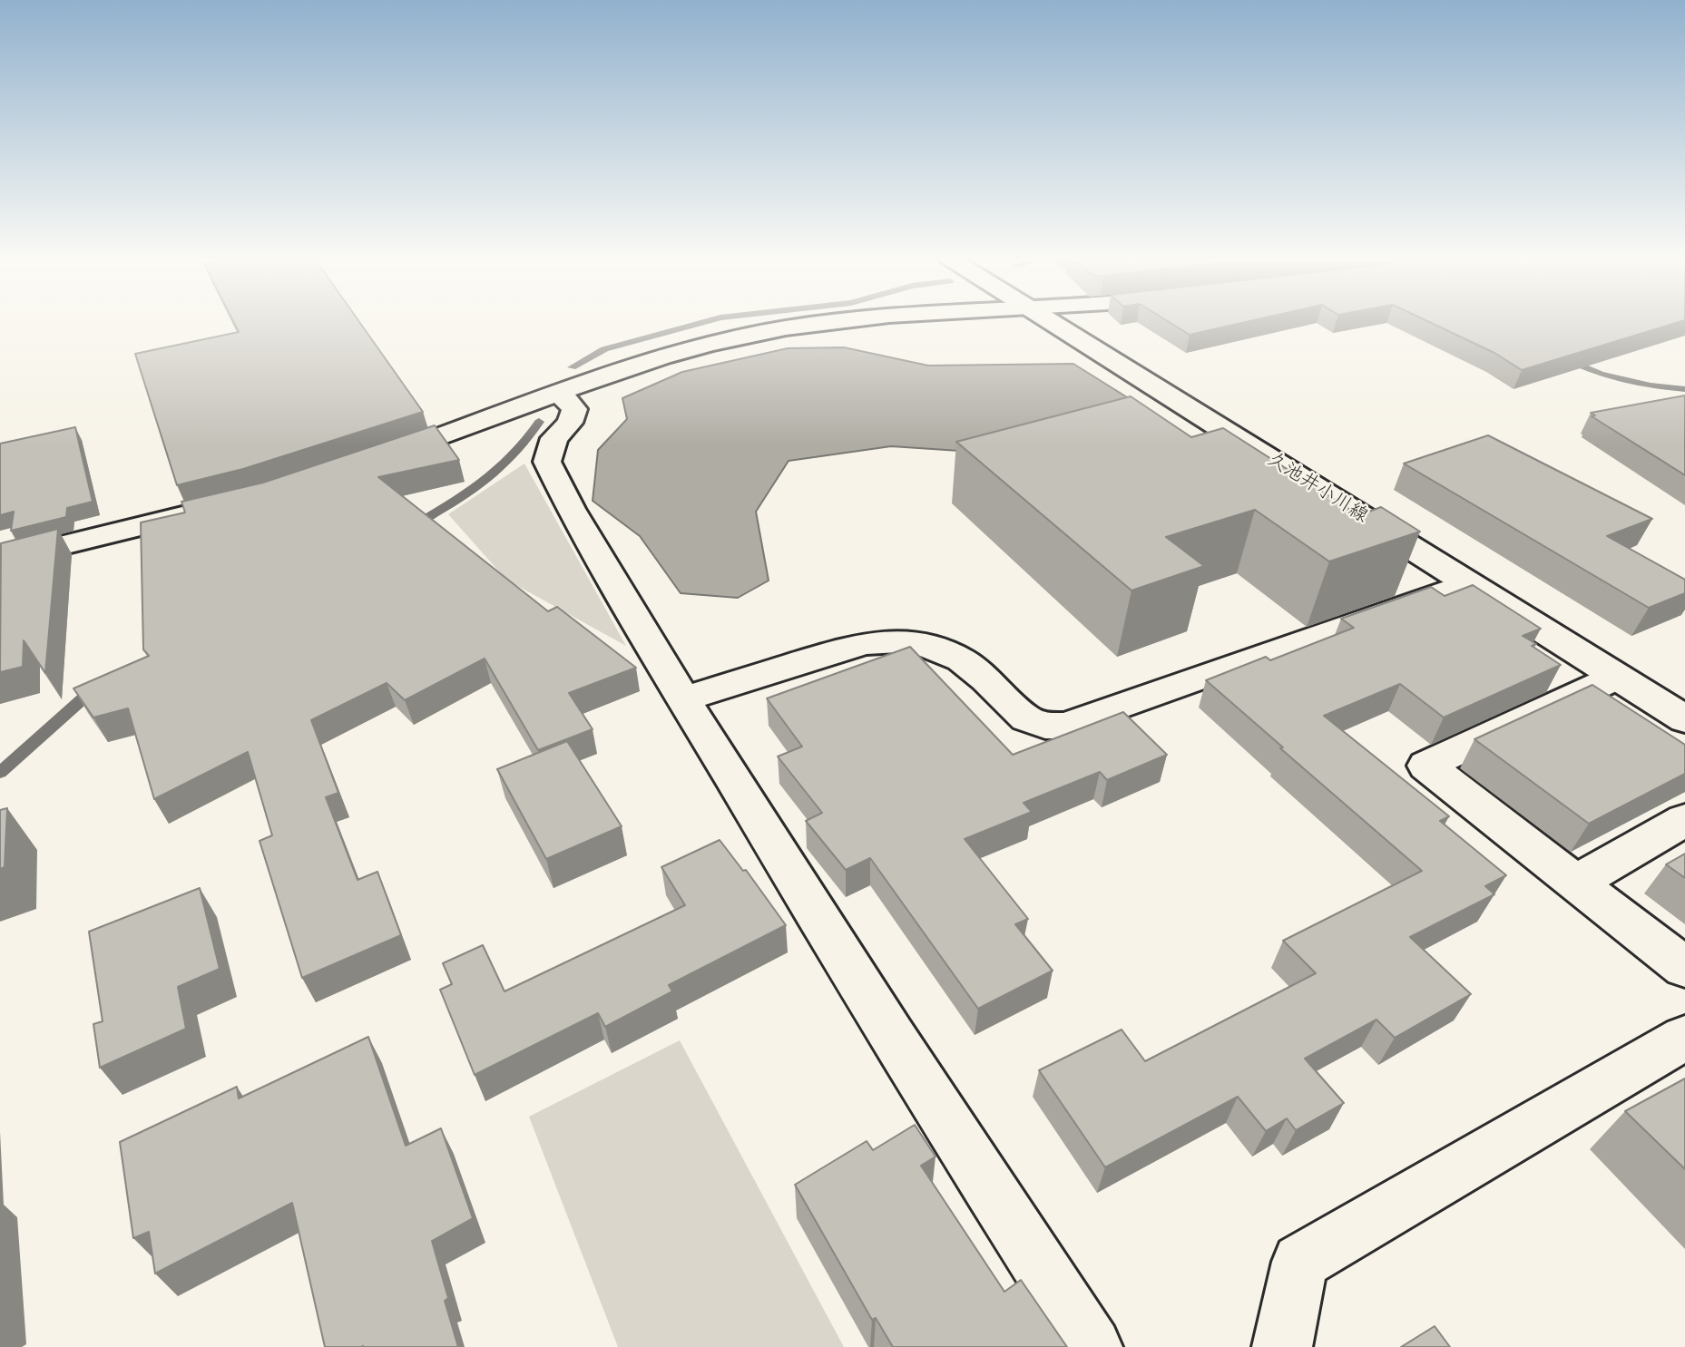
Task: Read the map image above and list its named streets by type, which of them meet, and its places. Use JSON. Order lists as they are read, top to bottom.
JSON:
{
  "streets": {
    "street": ["久池井小川線"]
  }
}
